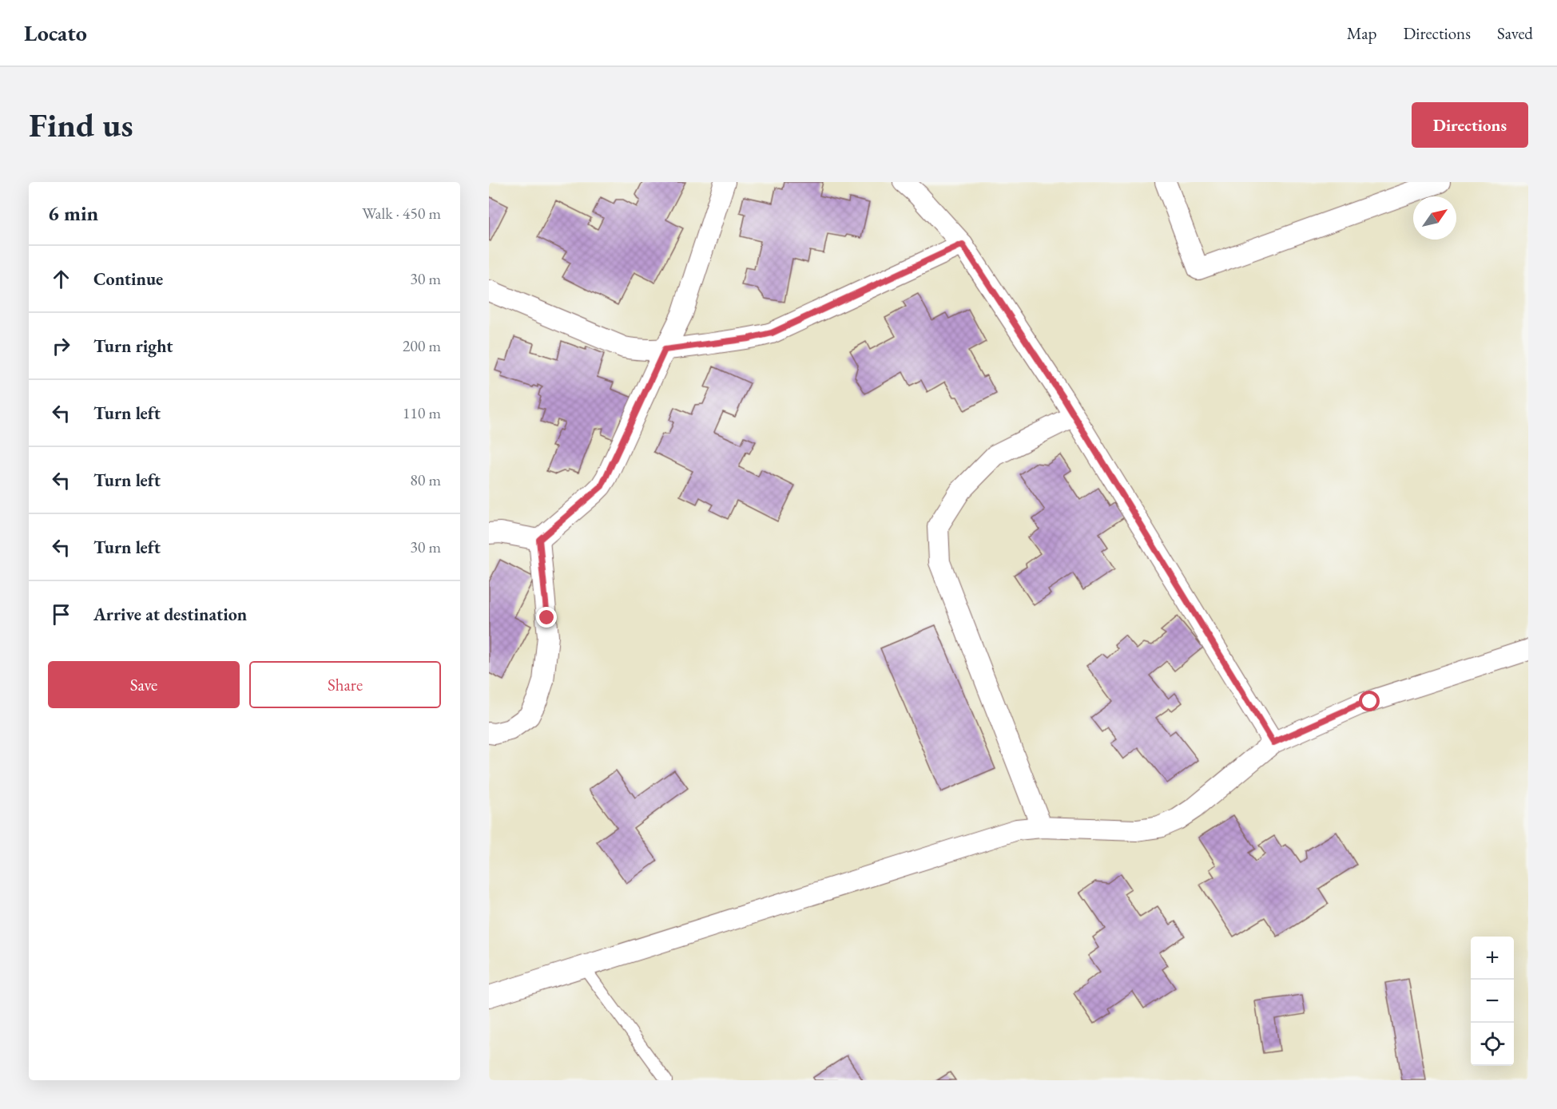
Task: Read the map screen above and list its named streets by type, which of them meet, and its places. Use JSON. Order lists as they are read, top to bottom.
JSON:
{
  "north": "top right",
  "page": {
    "header": "Locato",
    "nav": ["Map", "Directions", "Saved"],
    "buttons": [
      "Directions",
      ["Save", "Share"]
    ],
    "title": "Find us",
    "heading": ["6 min", "Walk · 450 m"],
    "list": [
      ["Continue", "30 m"],
      ["Turn right", "200 m"],
      ["Turn left", "110 m"],
      ["Turn left", "80 m"],
      ["Turn left", "30 m"],
      "Arrive at destination"
    ],
    "map_buttons": ["+", "−"]
  }
}
